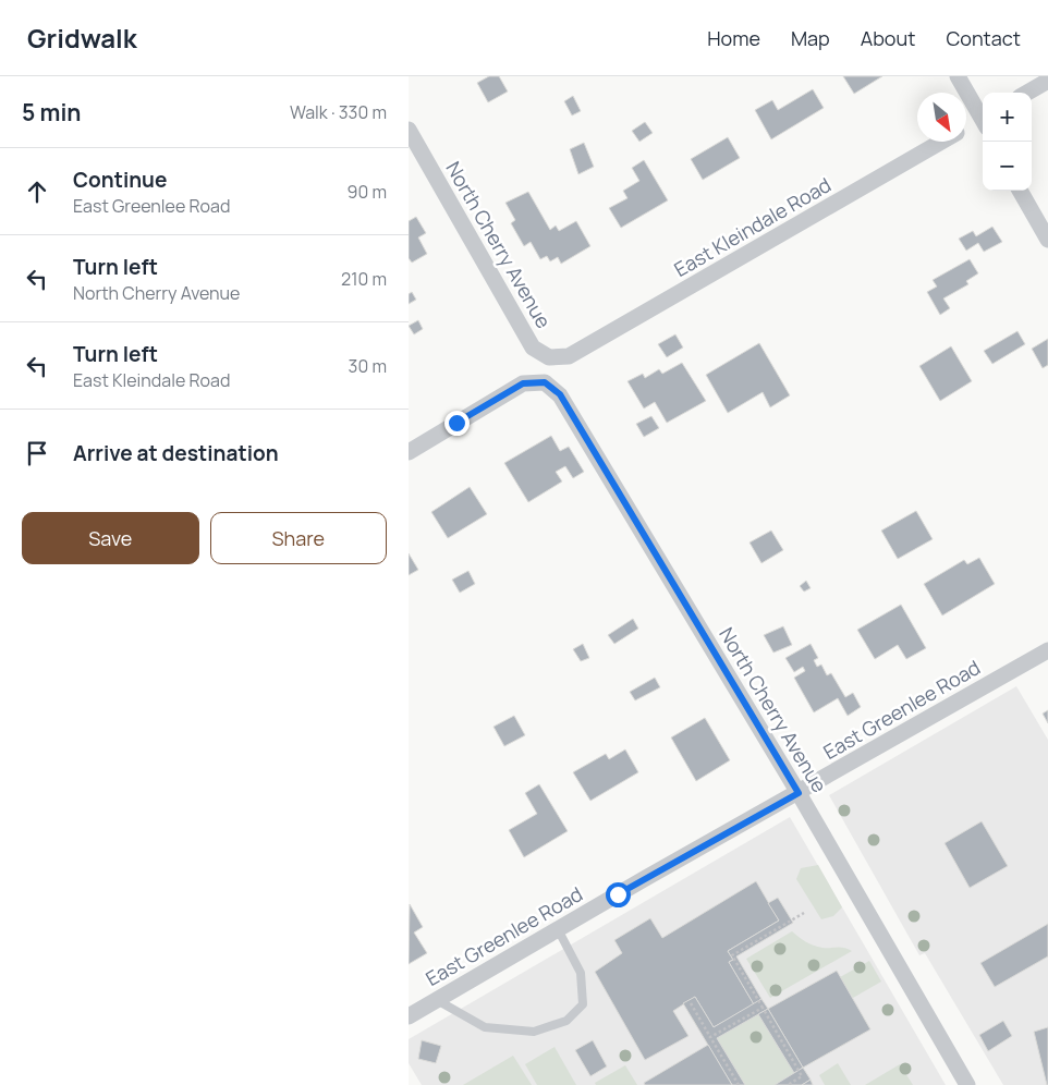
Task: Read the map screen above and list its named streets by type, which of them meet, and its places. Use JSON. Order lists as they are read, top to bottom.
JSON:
{
  "streets": {
    "street": ["East Kleindale Road", "North Cherry Avenue", "East Greenlee Road"]
  },
  "crossings": [
    ["East Kleindale Road", "North Cherry Avenue"],
    ["North Cherry Avenue", "East Greenlee Road"]
  ],
  "north": "bottom right",
  "page": {
    "header": "Gridwalk",
    "nav": [
      "Home",
      "Map",
      "About",
      "Contact"
    ],
    "heading": ["5 min", "Walk · 330 m"],
    "map_buttons": ["+", "−"],
    "list": [
      ["Continue", "East Greenlee Road", "90 m"],
      ["Turn left", "North Cherry Avenue", "210 m"],
      ["Turn left", "East Kleindale Road", "30 m"],
      "Arrive at destination"
    ],
    "buttons": ["Save", "Share"]
  }
}
